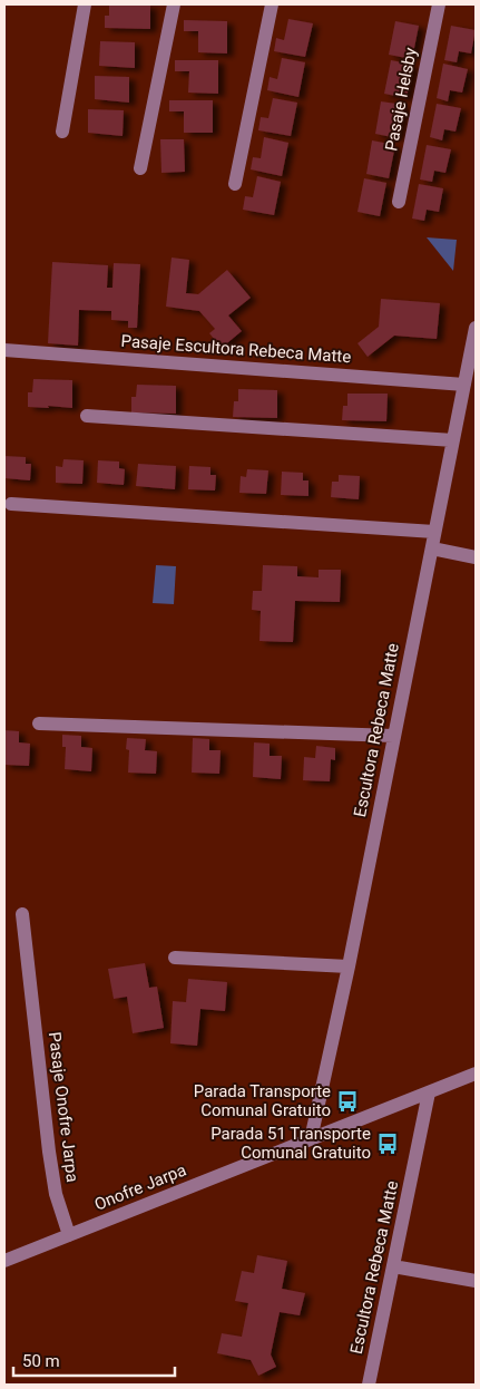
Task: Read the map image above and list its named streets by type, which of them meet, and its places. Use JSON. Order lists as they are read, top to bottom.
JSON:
{
  "streets": {
    "street": [
      "Pasaje Helsby",
      "Pasaje Escultora Rebeca Matte",
      "Escultora Rebeca Matte",
      "Pasaje Onofre Jarpa",
      "Onofre Jarpa"
    ]
  },
  "crossings": [
    ["Pasaje Escultora Rebeca Matte", "Escultora Rebeca Matte"],
    ["Escultora Rebeca Matte", "Onofre Jarpa"],
    ["Pasaje Onofre Jarpa", "Onofre Jarpa"]
  ],
  "places": {
    "bus stop": ["Parada Transporte Comunal Gratuito", "Parada 51 Transporte Comunal Gratuito"]
  },
  "scale_bar": "50 m"
}
